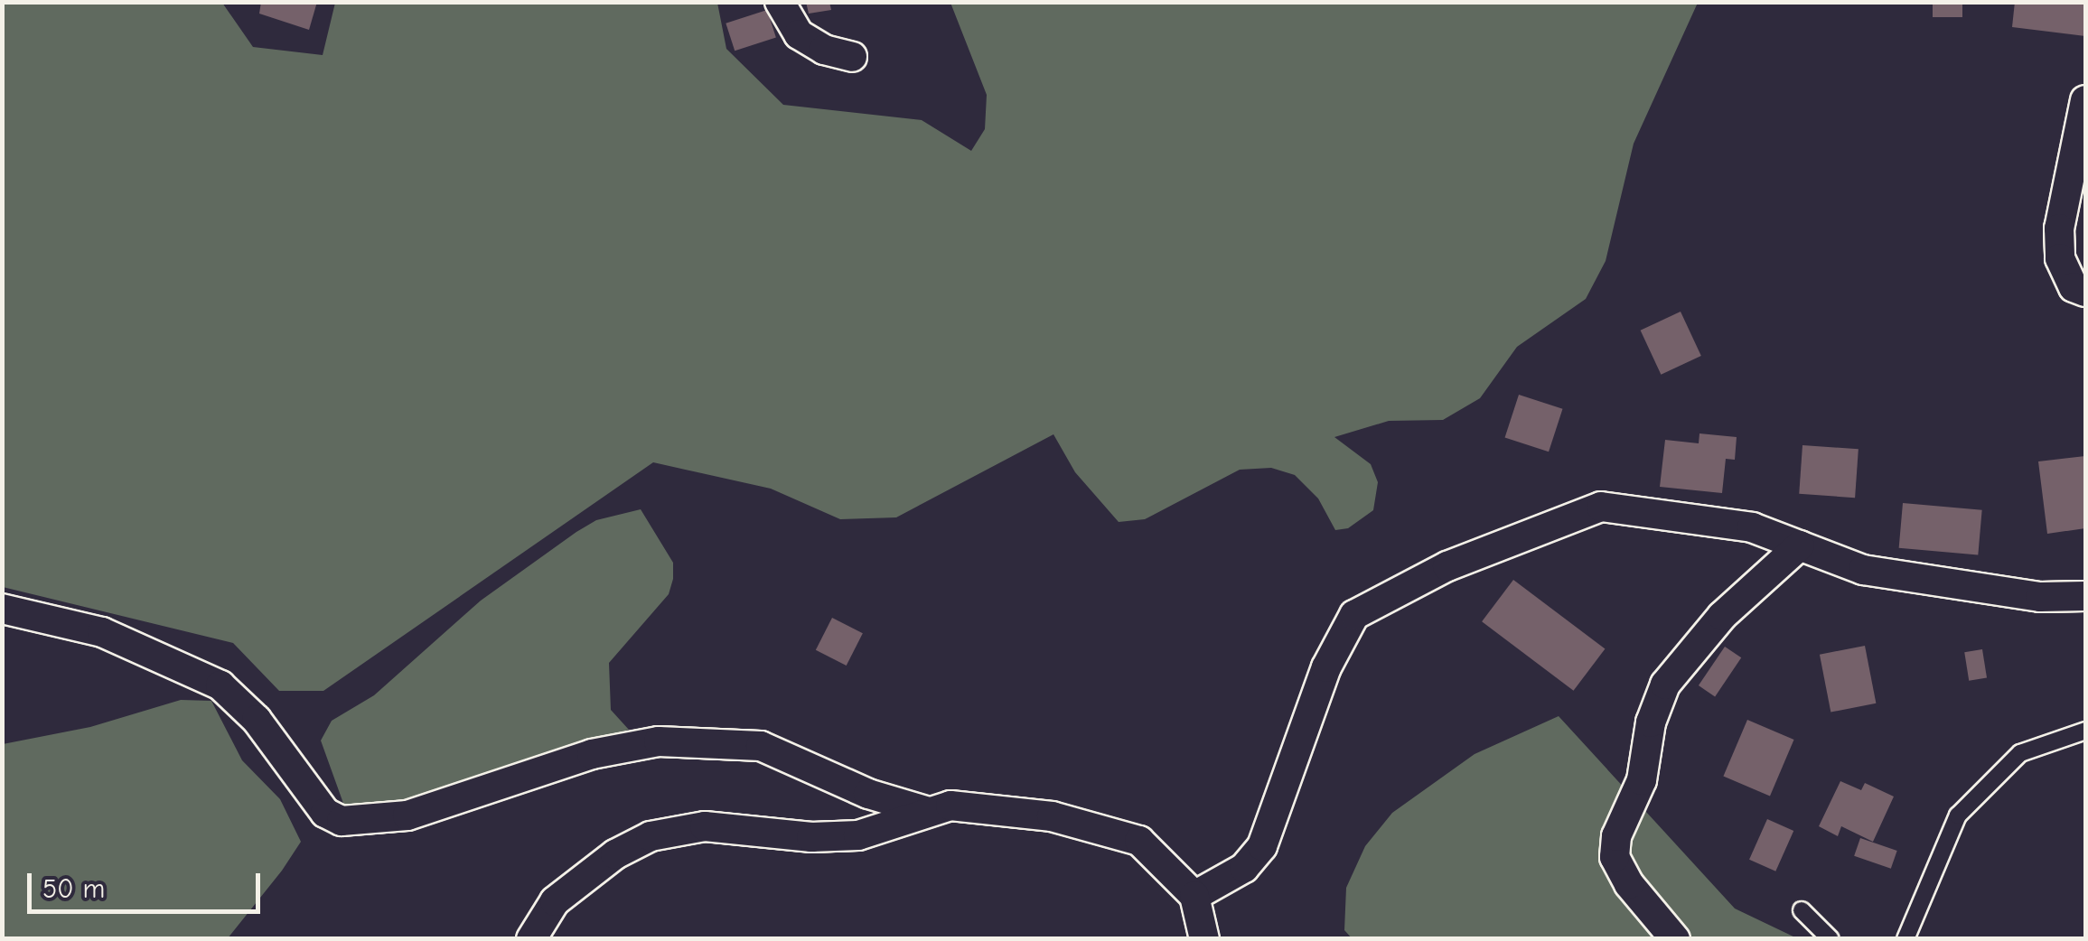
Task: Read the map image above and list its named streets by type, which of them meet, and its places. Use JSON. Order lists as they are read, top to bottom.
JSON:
{
  "scale_bar": "50 m"
}
